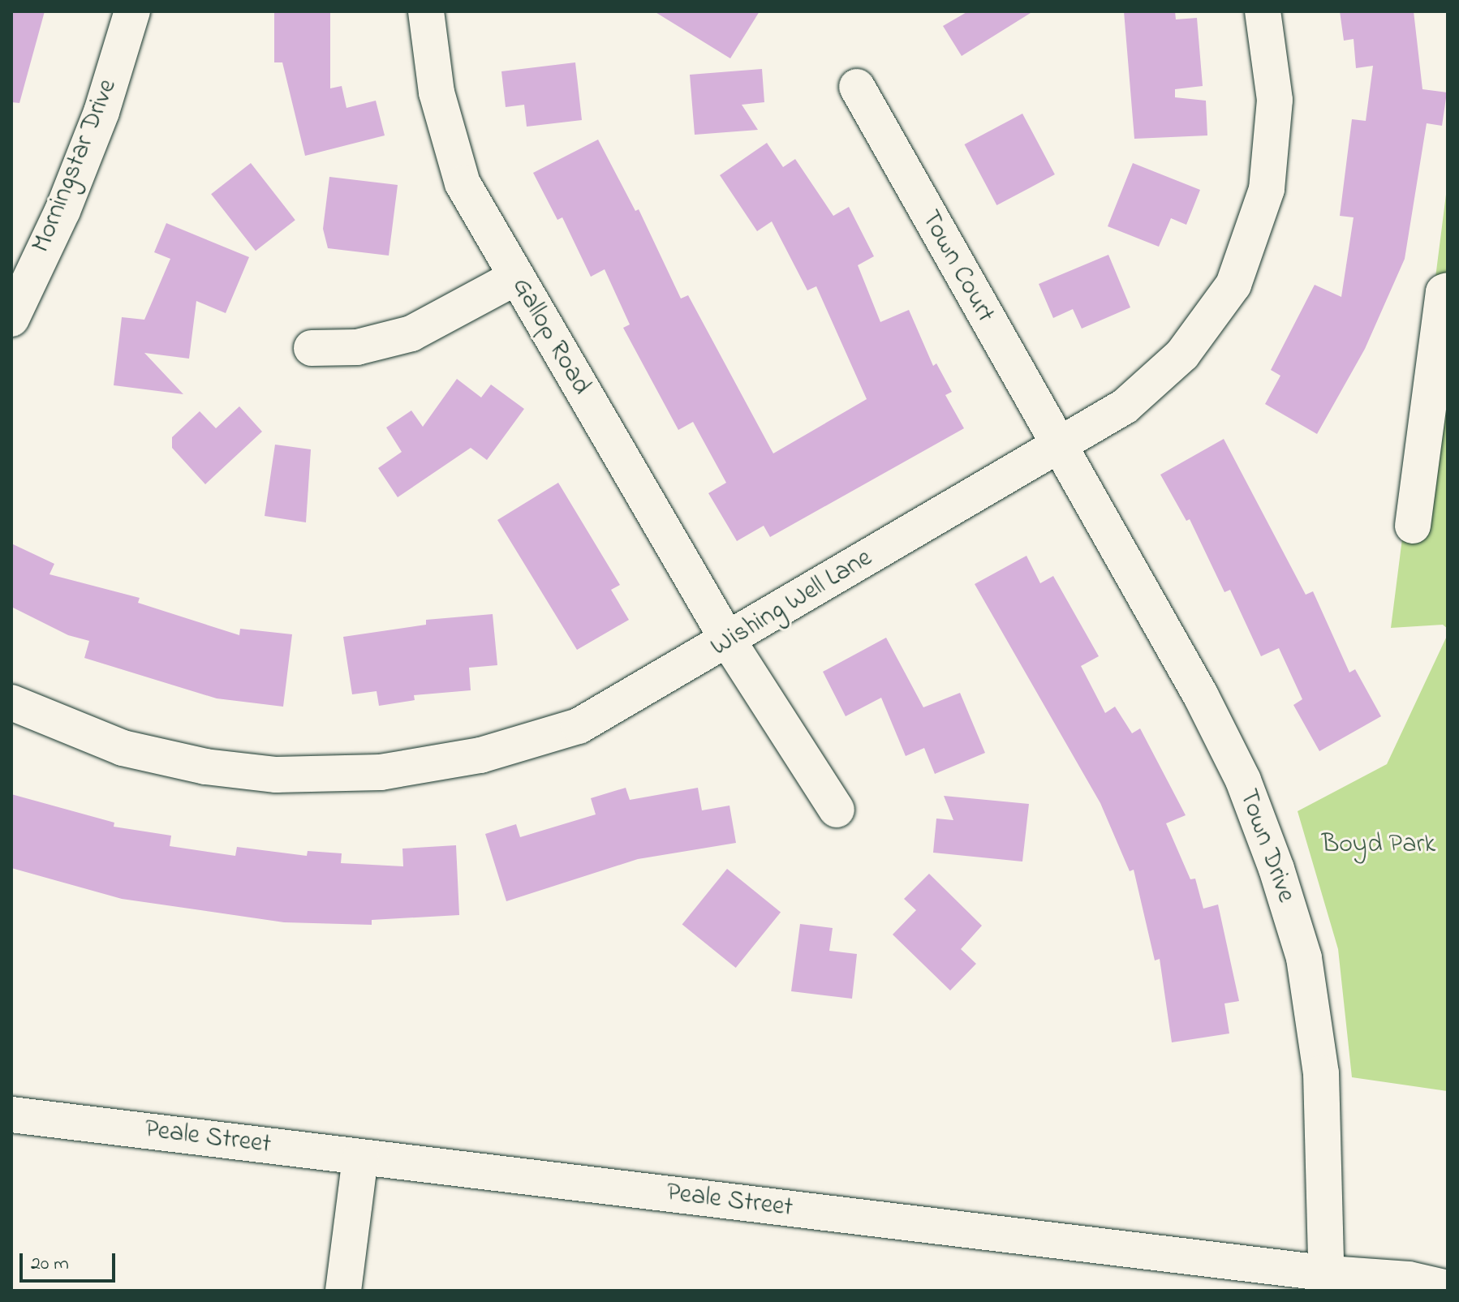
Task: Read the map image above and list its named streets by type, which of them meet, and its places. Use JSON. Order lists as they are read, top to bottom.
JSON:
{
  "streets": {
    "street": [
      "Morningstar Drive",
      "Town Court",
      "Gallop Road",
      "Wishing Well Lane",
      "Town Drive",
      "Peale Street"
    ]
  },
  "crossings": [
    ["Town Court", "Wishing Well Lane"],
    ["Town Court", "Town Drive"],
    ["Gallop Road", "Wishing Well Lane"],
    ["Wishing Well Lane", "Town Drive"],
    ["Town Drive", "Peale Street"]
  ],
  "parks": ["Boyd Park"],
  "scale_bar": "20 m"
}
